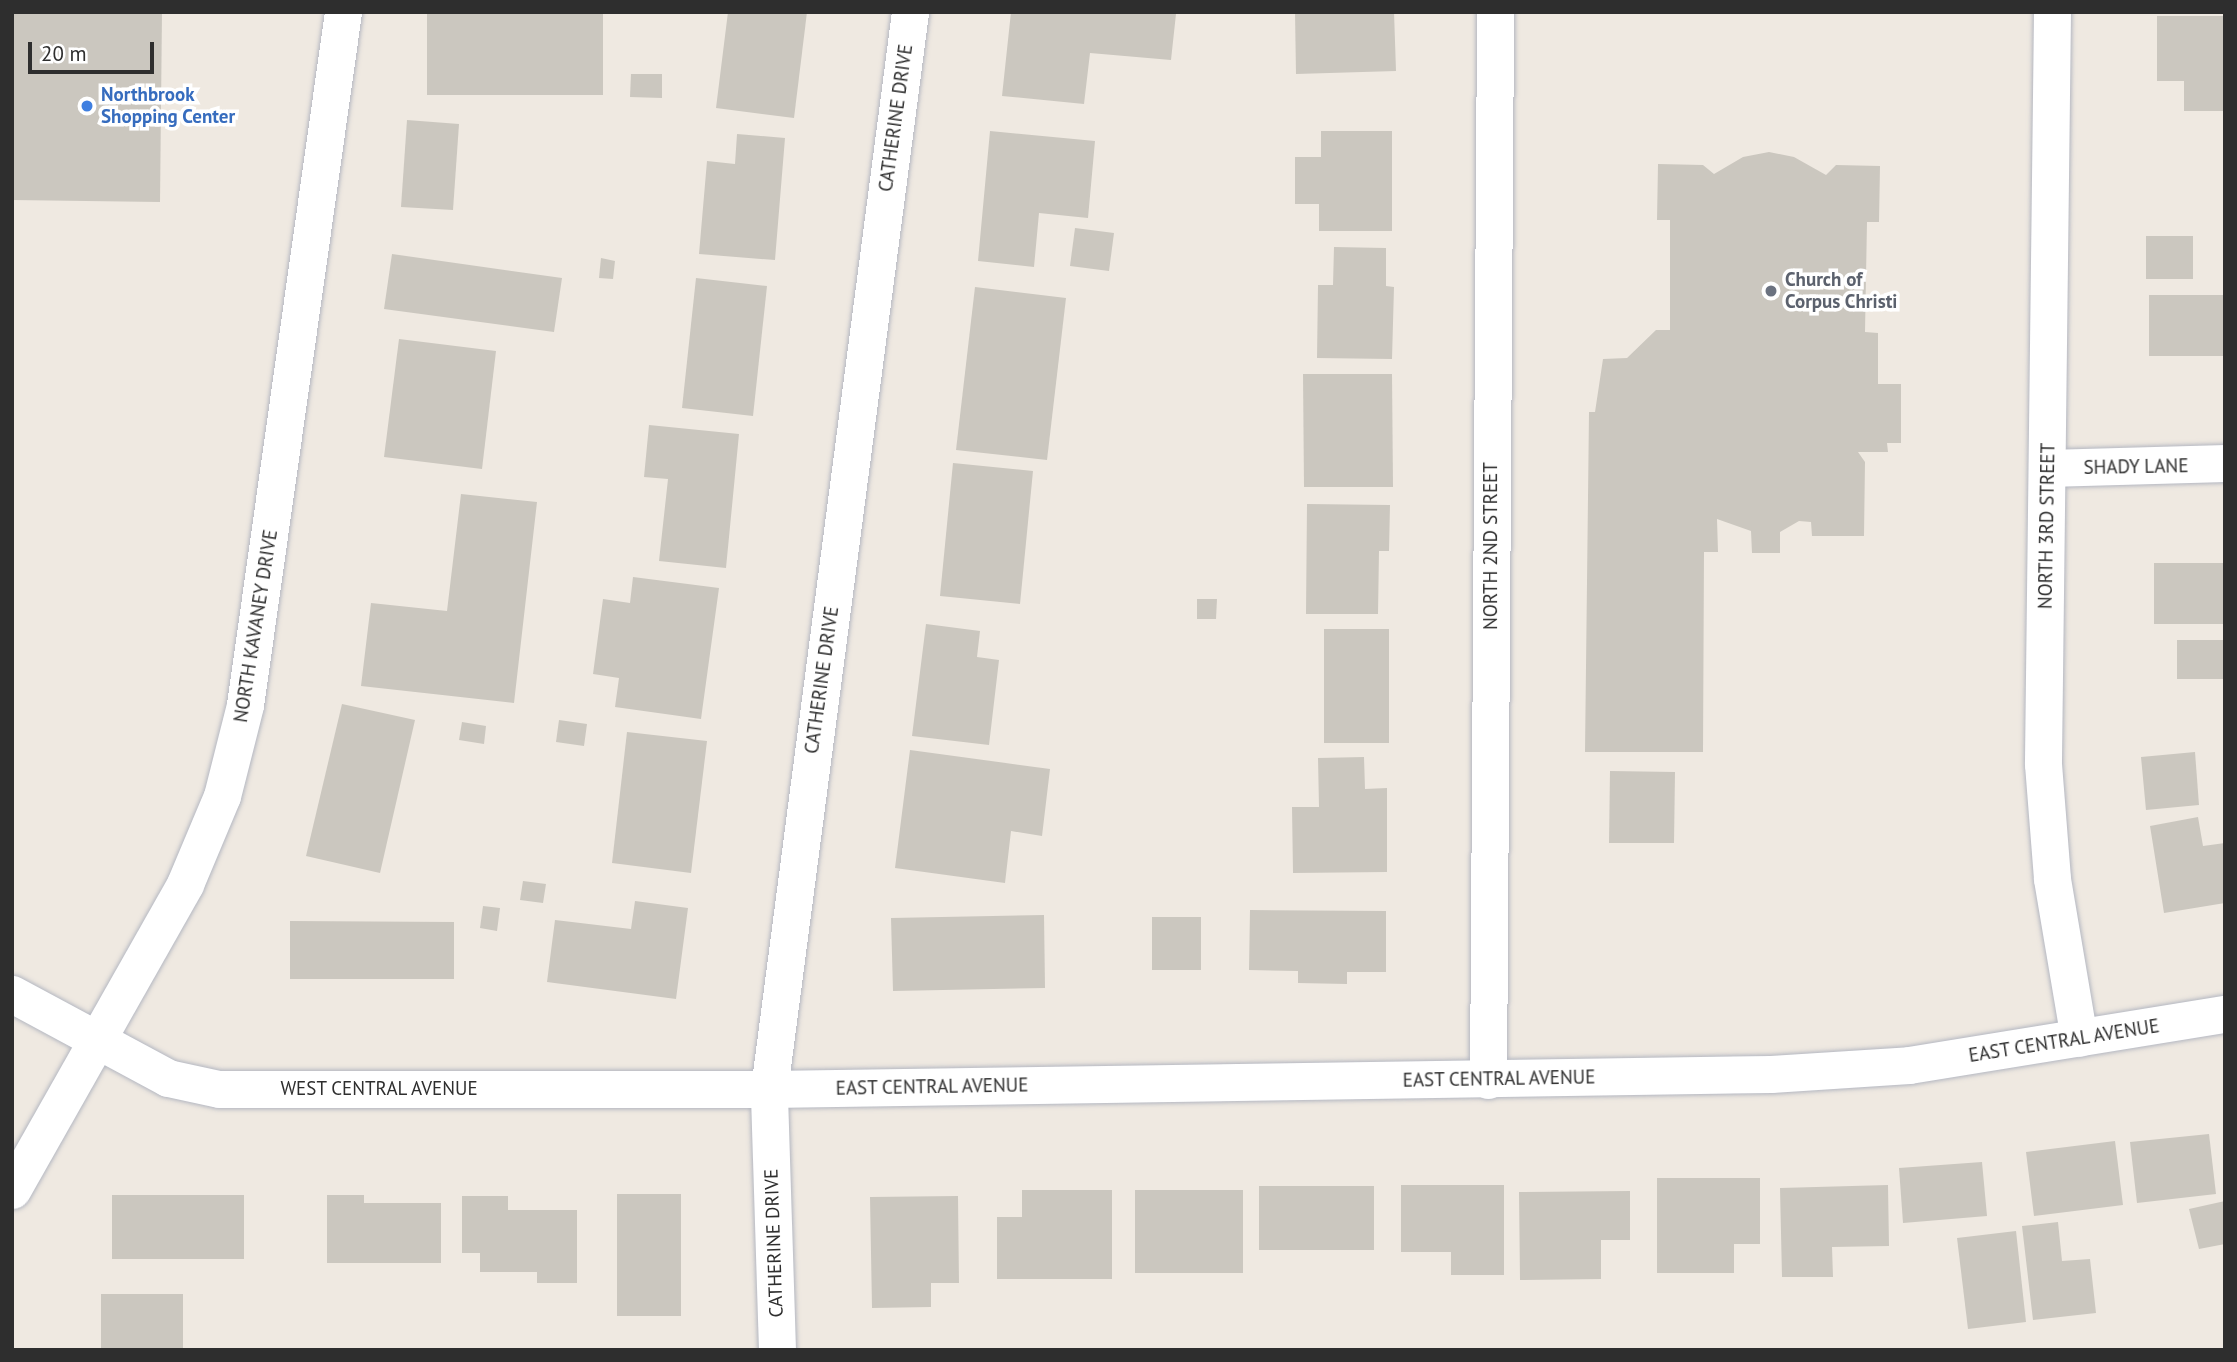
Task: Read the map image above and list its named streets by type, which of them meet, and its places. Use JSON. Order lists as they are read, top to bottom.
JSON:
{
  "streets": {
    "street": [
      "CATHERINE DRIVE",
      "SHADY LANE",
      "NORTH 3RD STREET",
      "NORTH 2ND STREET",
      "NORTH KAVANEY DRIVE",
      "EAST CENTRAL AVENUE",
      "WEST CENTRAL AVENUE"
    ]
  },
  "crossings": [
    ["CATHERINE DRIVE", "EAST CENTRAL AVENUE"],
    ["CATHERINE DRIVE", "WEST CENTRAL AVENUE"],
    ["SHADY LANE", "NORTH 3RD STREET"],
    ["NORTH 3RD STREET", "EAST CENTRAL AVENUE"],
    ["NORTH 2ND STREET", "EAST CENTRAL AVENUE"],
    ["NORTH KAVANEY DRIVE", "WEST CENTRAL AVENUE"],
    ["EAST CENTRAL AVENUE", "WEST CENTRAL AVENUE"]
  ],
  "places": ["Northbrook Shopping Center", "Church of Corpus Christi"],
  "scale_bar": "20 m"
}
